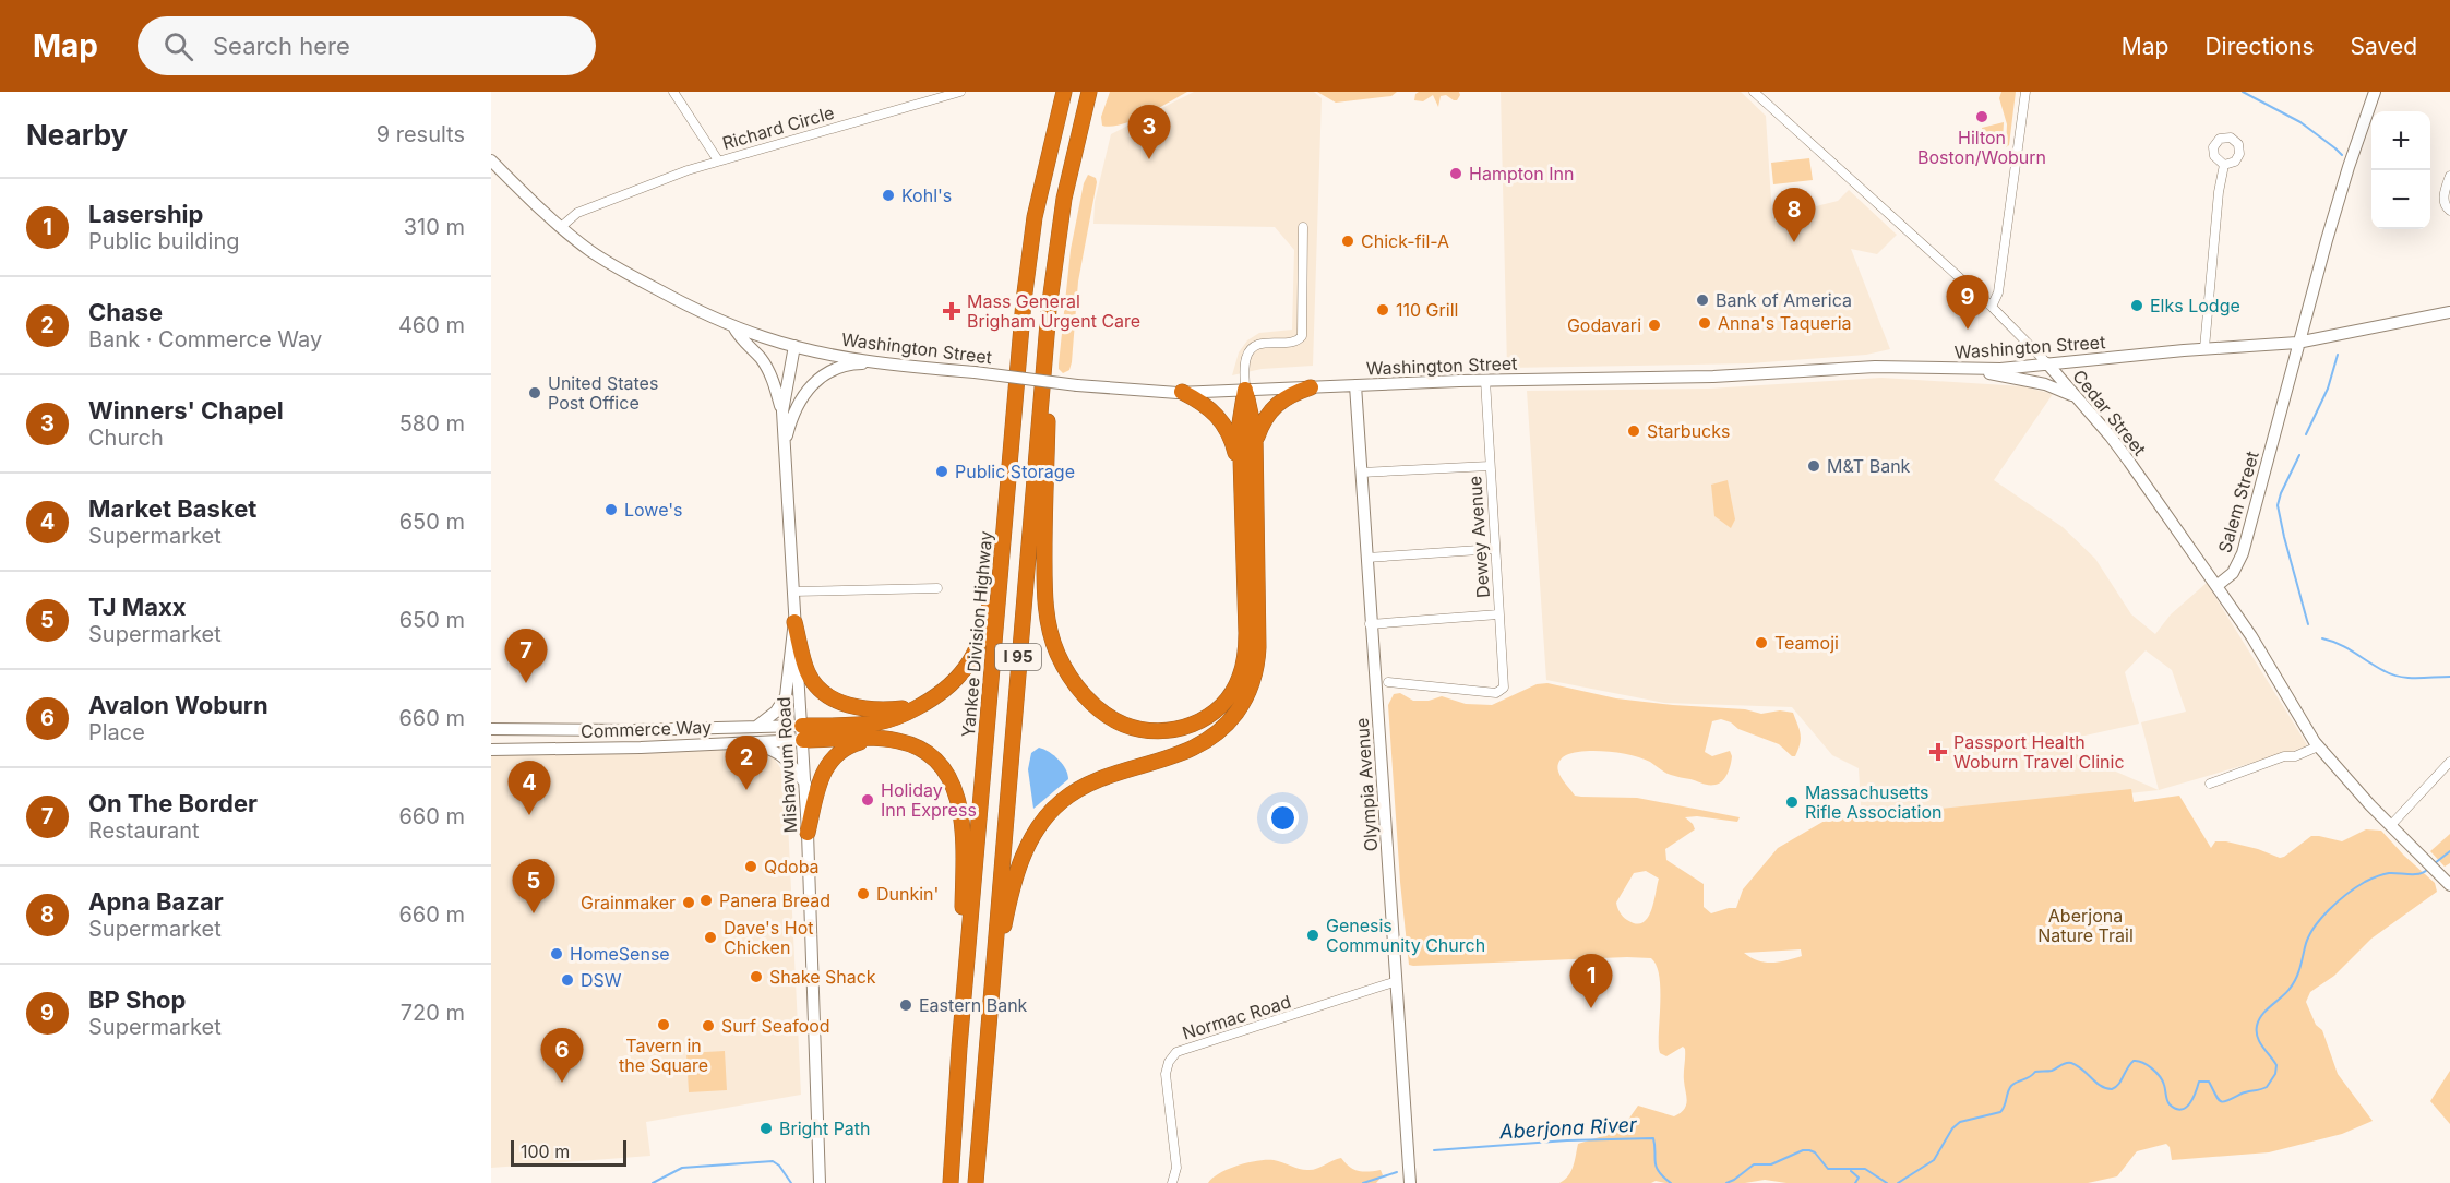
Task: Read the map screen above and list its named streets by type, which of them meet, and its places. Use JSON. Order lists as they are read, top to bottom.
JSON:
{
  "streets": {
    "highway": ["Yankee Division Highway", "I 95"],
    "main road": [
      "Washington Street",
      "Cedar Street",
      "Salem Street",
      "Commerce Way",
      "Mishawum Road",
      "Olympia Avenue"
    ],
    "street": ["Richard Circle", "Dewey Avenue", "Normac Road"]
  },
  "crossings": [
    ["Richard Circle", "Washington Street"],
    ["Washington Street", "Cedar Street"],
    ["Washington Street", "Salem Street"],
    ["Washington Street", "Dewey Avenue"],
    ["Washington Street", "Mishawum Road"],
    ["Washington Street", "Olympia Avenue"],
    ["Cedar Street", "Salem Street"],
    ["Commerce Way", "Mishawum Road"],
    ["Olympia Avenue", "Normac Road"]
  ],
  "water": ["Aberjona River"],
  "parks": ["Aberjona Nature Trail"],
  "places": {
    "other": [
      "Hilton Boston/Woburn",
      "Hampton Inn",
      "Kohl's",
      "Chick-fil-A",
      "Bank of America",
      "Elks Lodge",
      "110 Grill",
      "Anna's Taqueria",
      "Godavari",
      "United States Post Office",
      "Starbucks",
      "M&T Bank",
      "Public Storage",
      "Lowe's",
      "Teamoji",
      "Holiday Inn Express",
      "Massachusetts Rifle Association",
      "Qdoba",
      "Dunkin'",
      "Panera Bread",
      "Grainmaker",
      "Genesis Community Church",
      "Dave's Hot Chicken",
      "HomeSense",
      "Shake Shack",
      "DSW",
      "Eastern Bank",
      "Tavern in the Square",
      "Surf Seafood",
      "Bright Path"
    ],
    "health": ["Mass General Brigham Urgent Care", "Passport Health Woburn Travel Clinic"]
  },
  "scale_bar": "100 m",
  "page": {
    "header": "Map",
    "search": "Search here",
    "nav": ["Map", "Directions", "Saved"],
    "heading": ["Nearby", "9 results"],
    "pins": [
      "3",
      "8",
      "9",
      "7",
      "2",
      "4",
      "5",
      "1",
      "6"
    ],
    "map_buttons": ["+", "−"],
    "list": [
      {
        "mark": "1",
        "name": "Lasership",
        "note": "Public building",
        "value": "310 m"
      },
      {
        "mark": "2",
        "name": "Chase",
        "note": "Bank · Commerce Way",
        "value": "460 m"
      },
      {
        "mark": "3",
        "name": "Winners' Chapel",
        "note": "Church",
        "value": "580 m"
      },
      {
        "mark": "4",
        "name": "Market Basket",
        "note": "Supermarket",
        "value": "650 m"
      },
      {
        "mark": "5",
        "name": "TJ Maxx",
        "note": "Supermarket",
        "value": "650 m"
      },
      {
        "mark": "6",
        "name": "Avalon Woburn",
        "note": "Place",
        "value": "660 m"
      },
      {
        "mark": "7",
        "name": "On The Border",
        "note": "Restaurant",
        "value": "660 m"
      },
      {
        "mark": "8",
        "name": "Apna Bazar",
        "note": "Supermarket",
        "value": "660 m"
      },
      {
        "mark": "9",
        "name": "BP Shop",
        "note": "Supermarket",
        "value": "720 m"
      }
    ],
    "scale": "100 m"
  }
}
